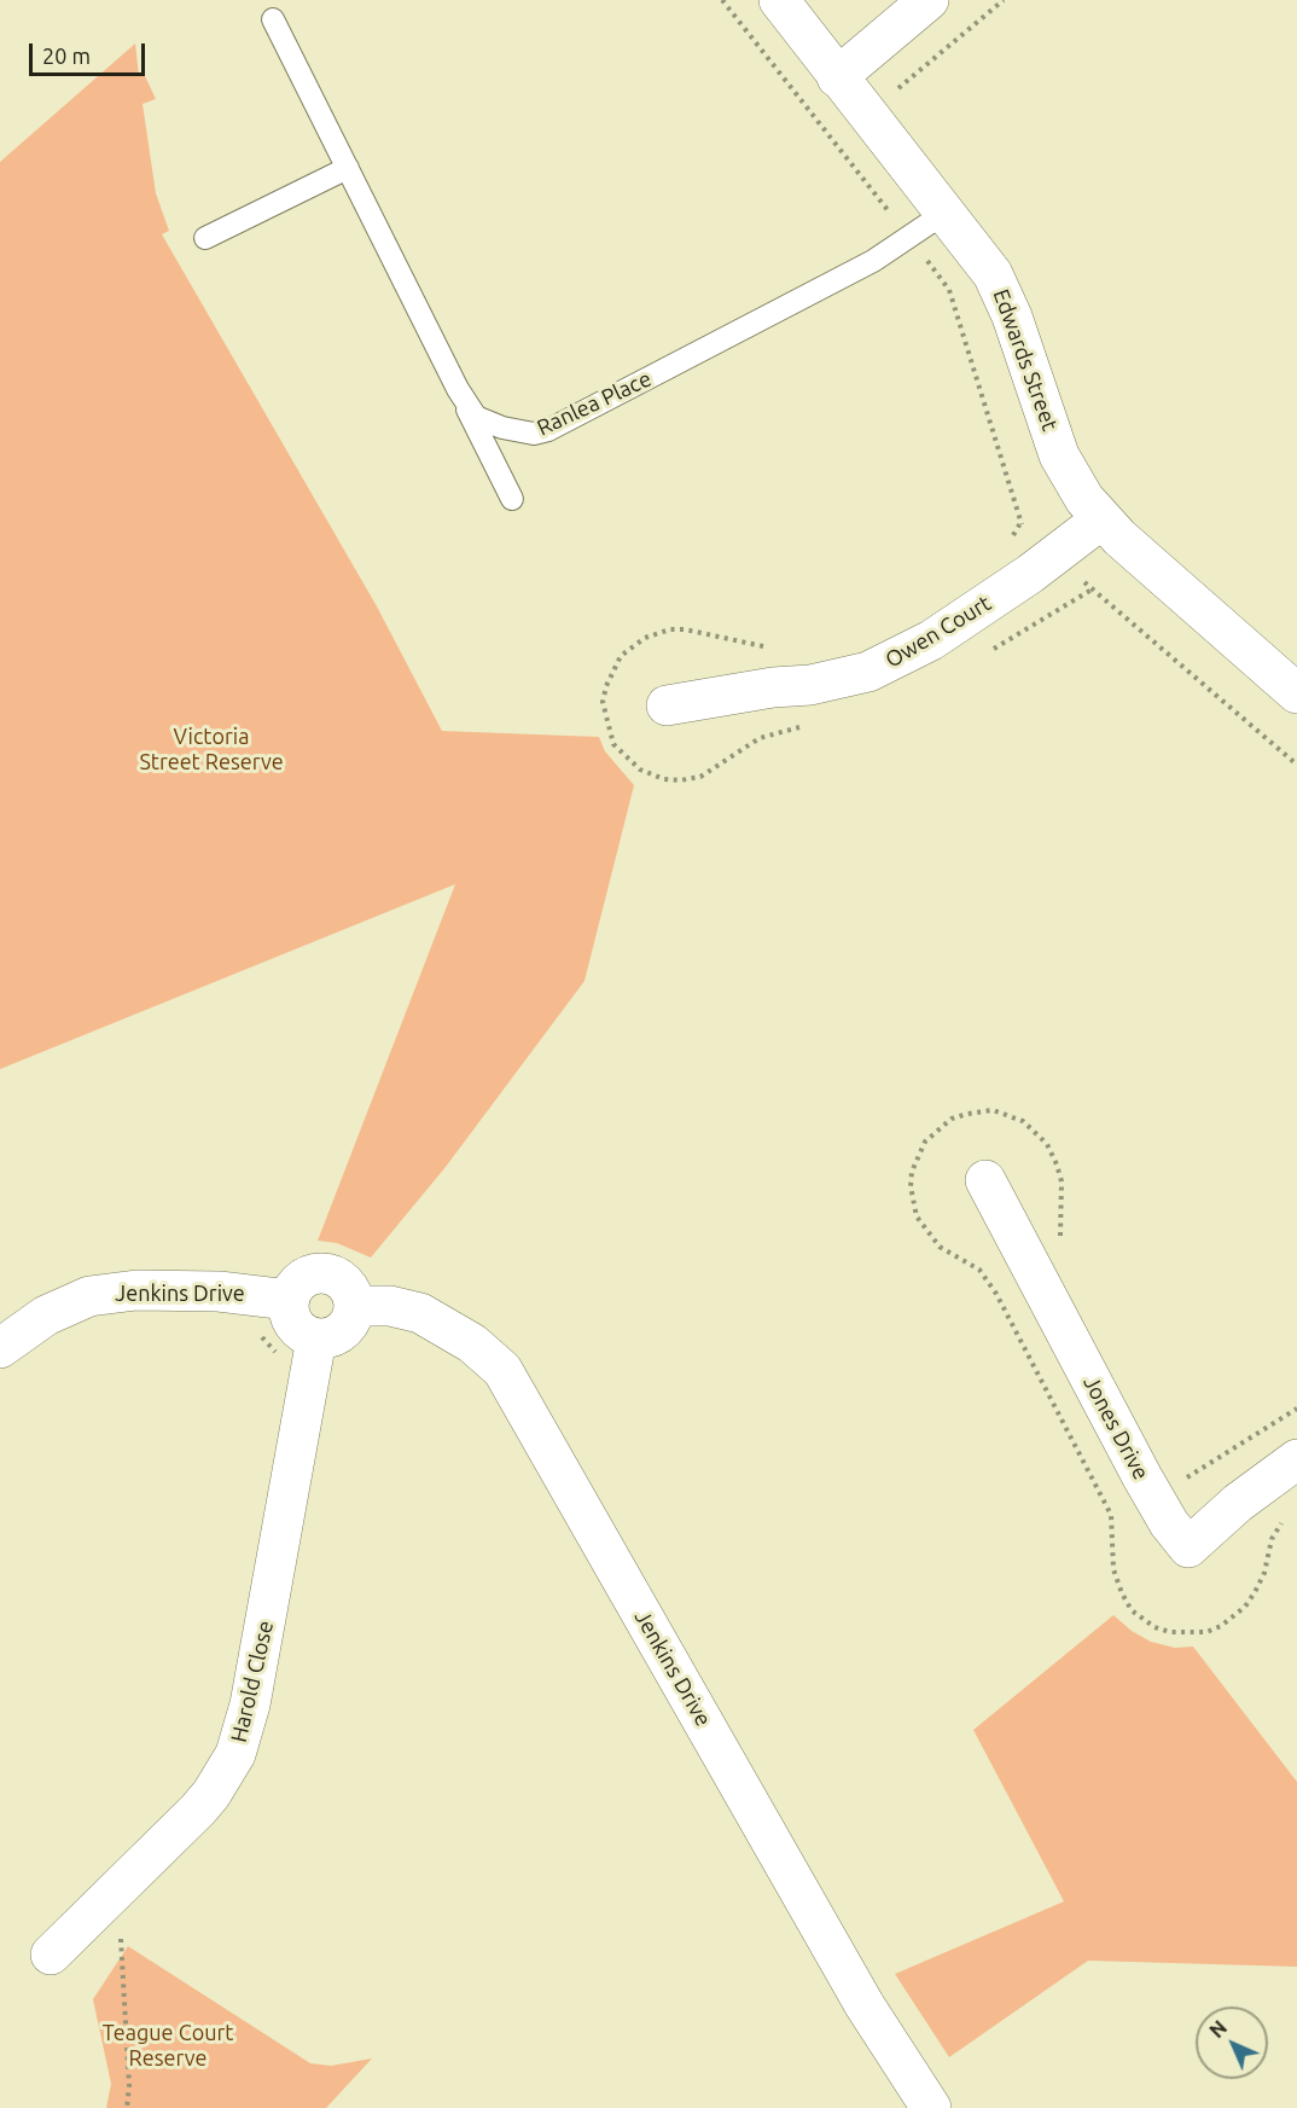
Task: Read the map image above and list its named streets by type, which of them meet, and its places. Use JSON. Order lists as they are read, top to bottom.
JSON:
{
  "streets": {
    "street": [
      "Edwards Street",
      "Owen Court",
      "Jenkins Drive",
      "Jones Drive",
      "Harold Close"
    ],
    "lane": ["Ranlea Place"]
  },
  "crossings": [
    ["Edwards Street", "Ranlea Place"],
    ["Edwards Street", "Owen Court"],
    ["Jenkins Drive", "Harold Close"]
  ],
  "parks": ["Victoria Street Reserve", "Teague Court Reserve"],
  "scale_bar": "20 m",
  "north": "top left"
}
